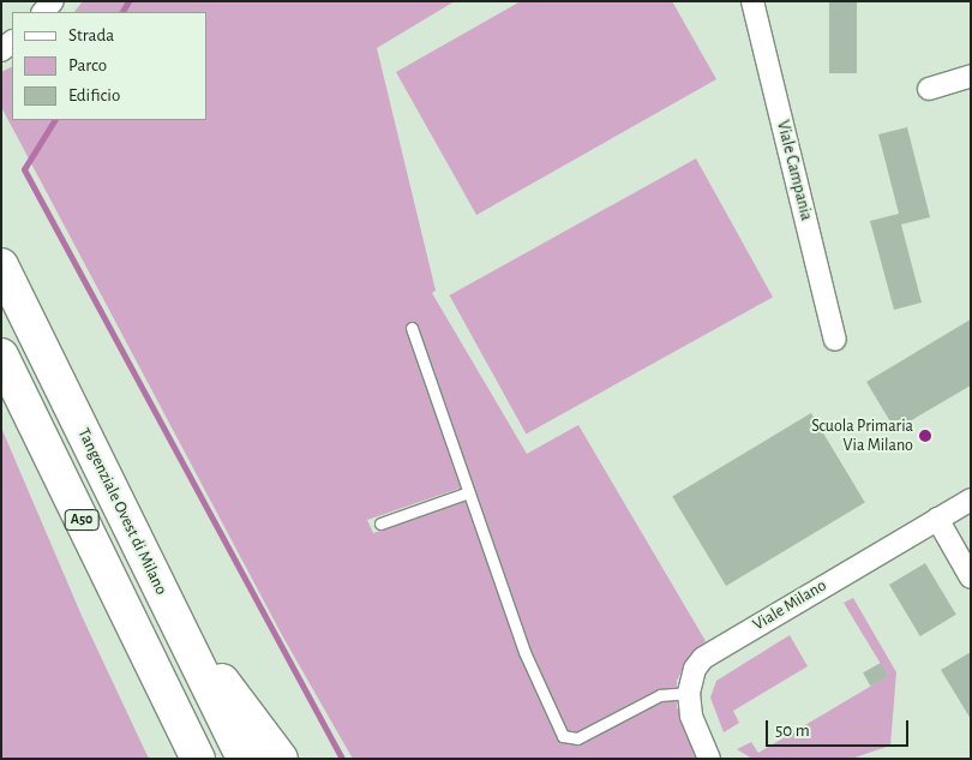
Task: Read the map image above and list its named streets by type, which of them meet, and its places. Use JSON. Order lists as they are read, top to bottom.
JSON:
{
  "streets": {
    "highway": ["Tangenziale Ovest di Milano", "A50"],
    "street": ["Viale Campania", "Viale Milano"]
  },
  "places": ["Scuola Primaria Via Milano"],
  "legend": ["Strada", "Parco", "Edificio"],
  "scale_bar": "50 m"
}
